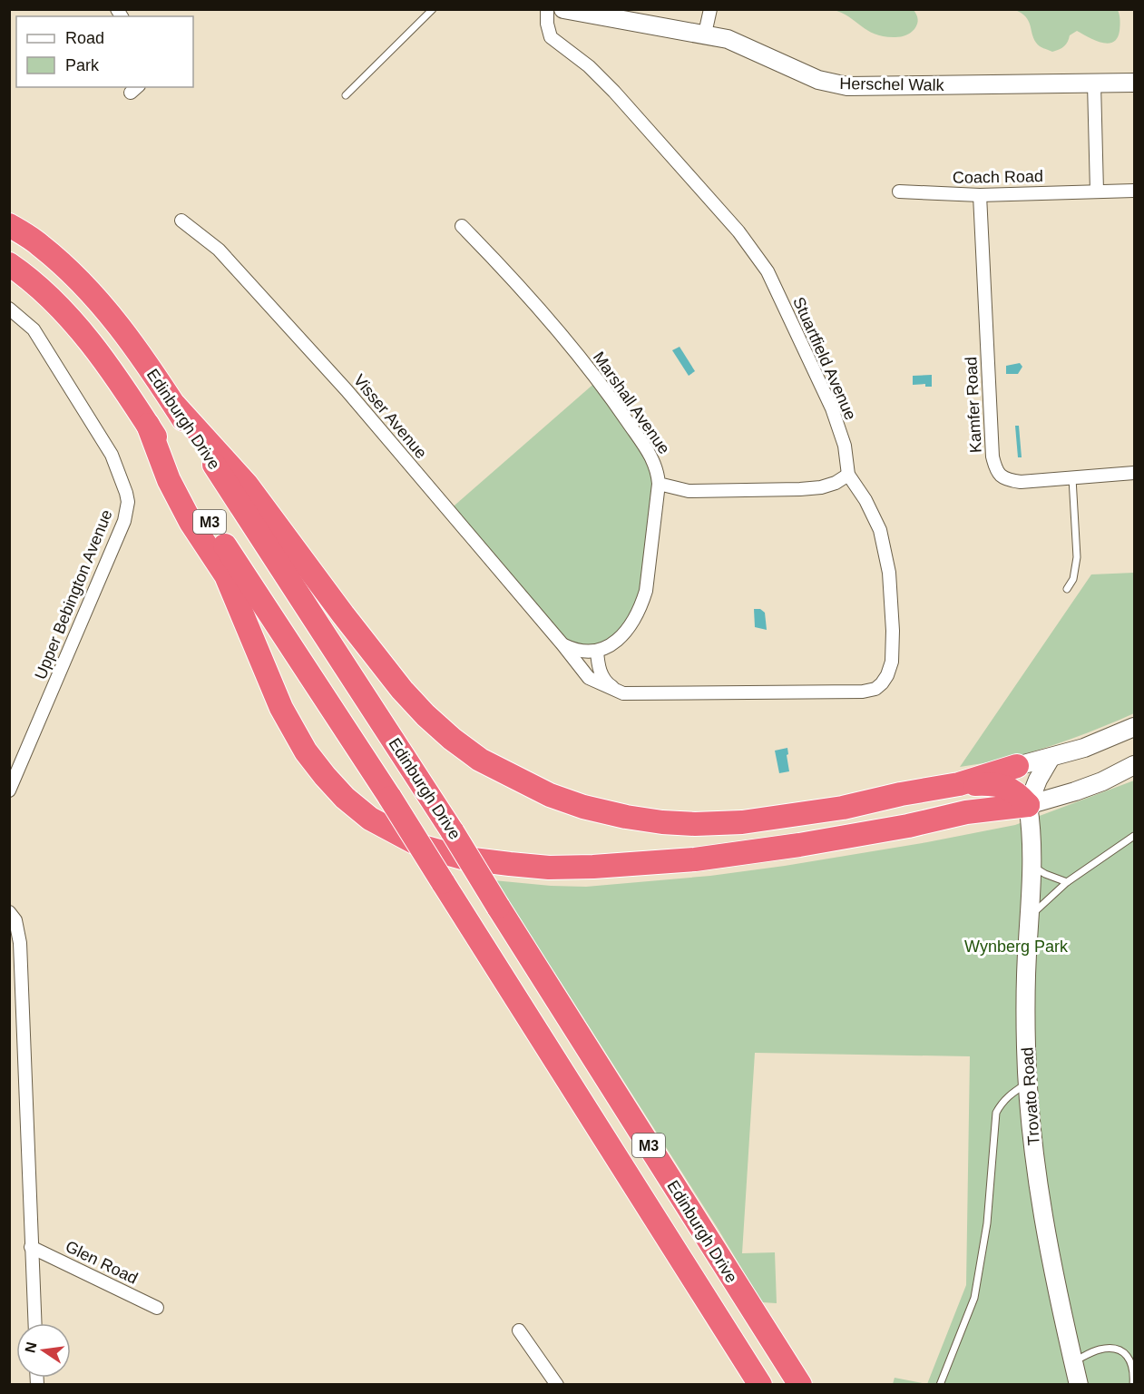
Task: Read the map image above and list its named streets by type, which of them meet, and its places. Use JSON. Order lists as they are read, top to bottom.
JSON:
{
  "streets": {
    "highway": ["Edinburgh Drive", "M3"],
    "main road": ["Herschel Walk", "Trovato Road"],
    "street": [
      "Coach Road",
      "Stuartfield Avenue",
      "Marshall Avenue",
      "Kamfer Road",
      "Visser Avenue",
      "Upper Bebington Avenue",
      "Glen Road"
    ]
  },
  "crossings": [
    ["Coach Road", "Kamfer Road"],
    ["Stuartfield Avenue", "Visser Avenue"]
  ],
  "parks": ["Wynberg Park"],
  "legend": ["Road", "Park"],
  "north": "left"
}
